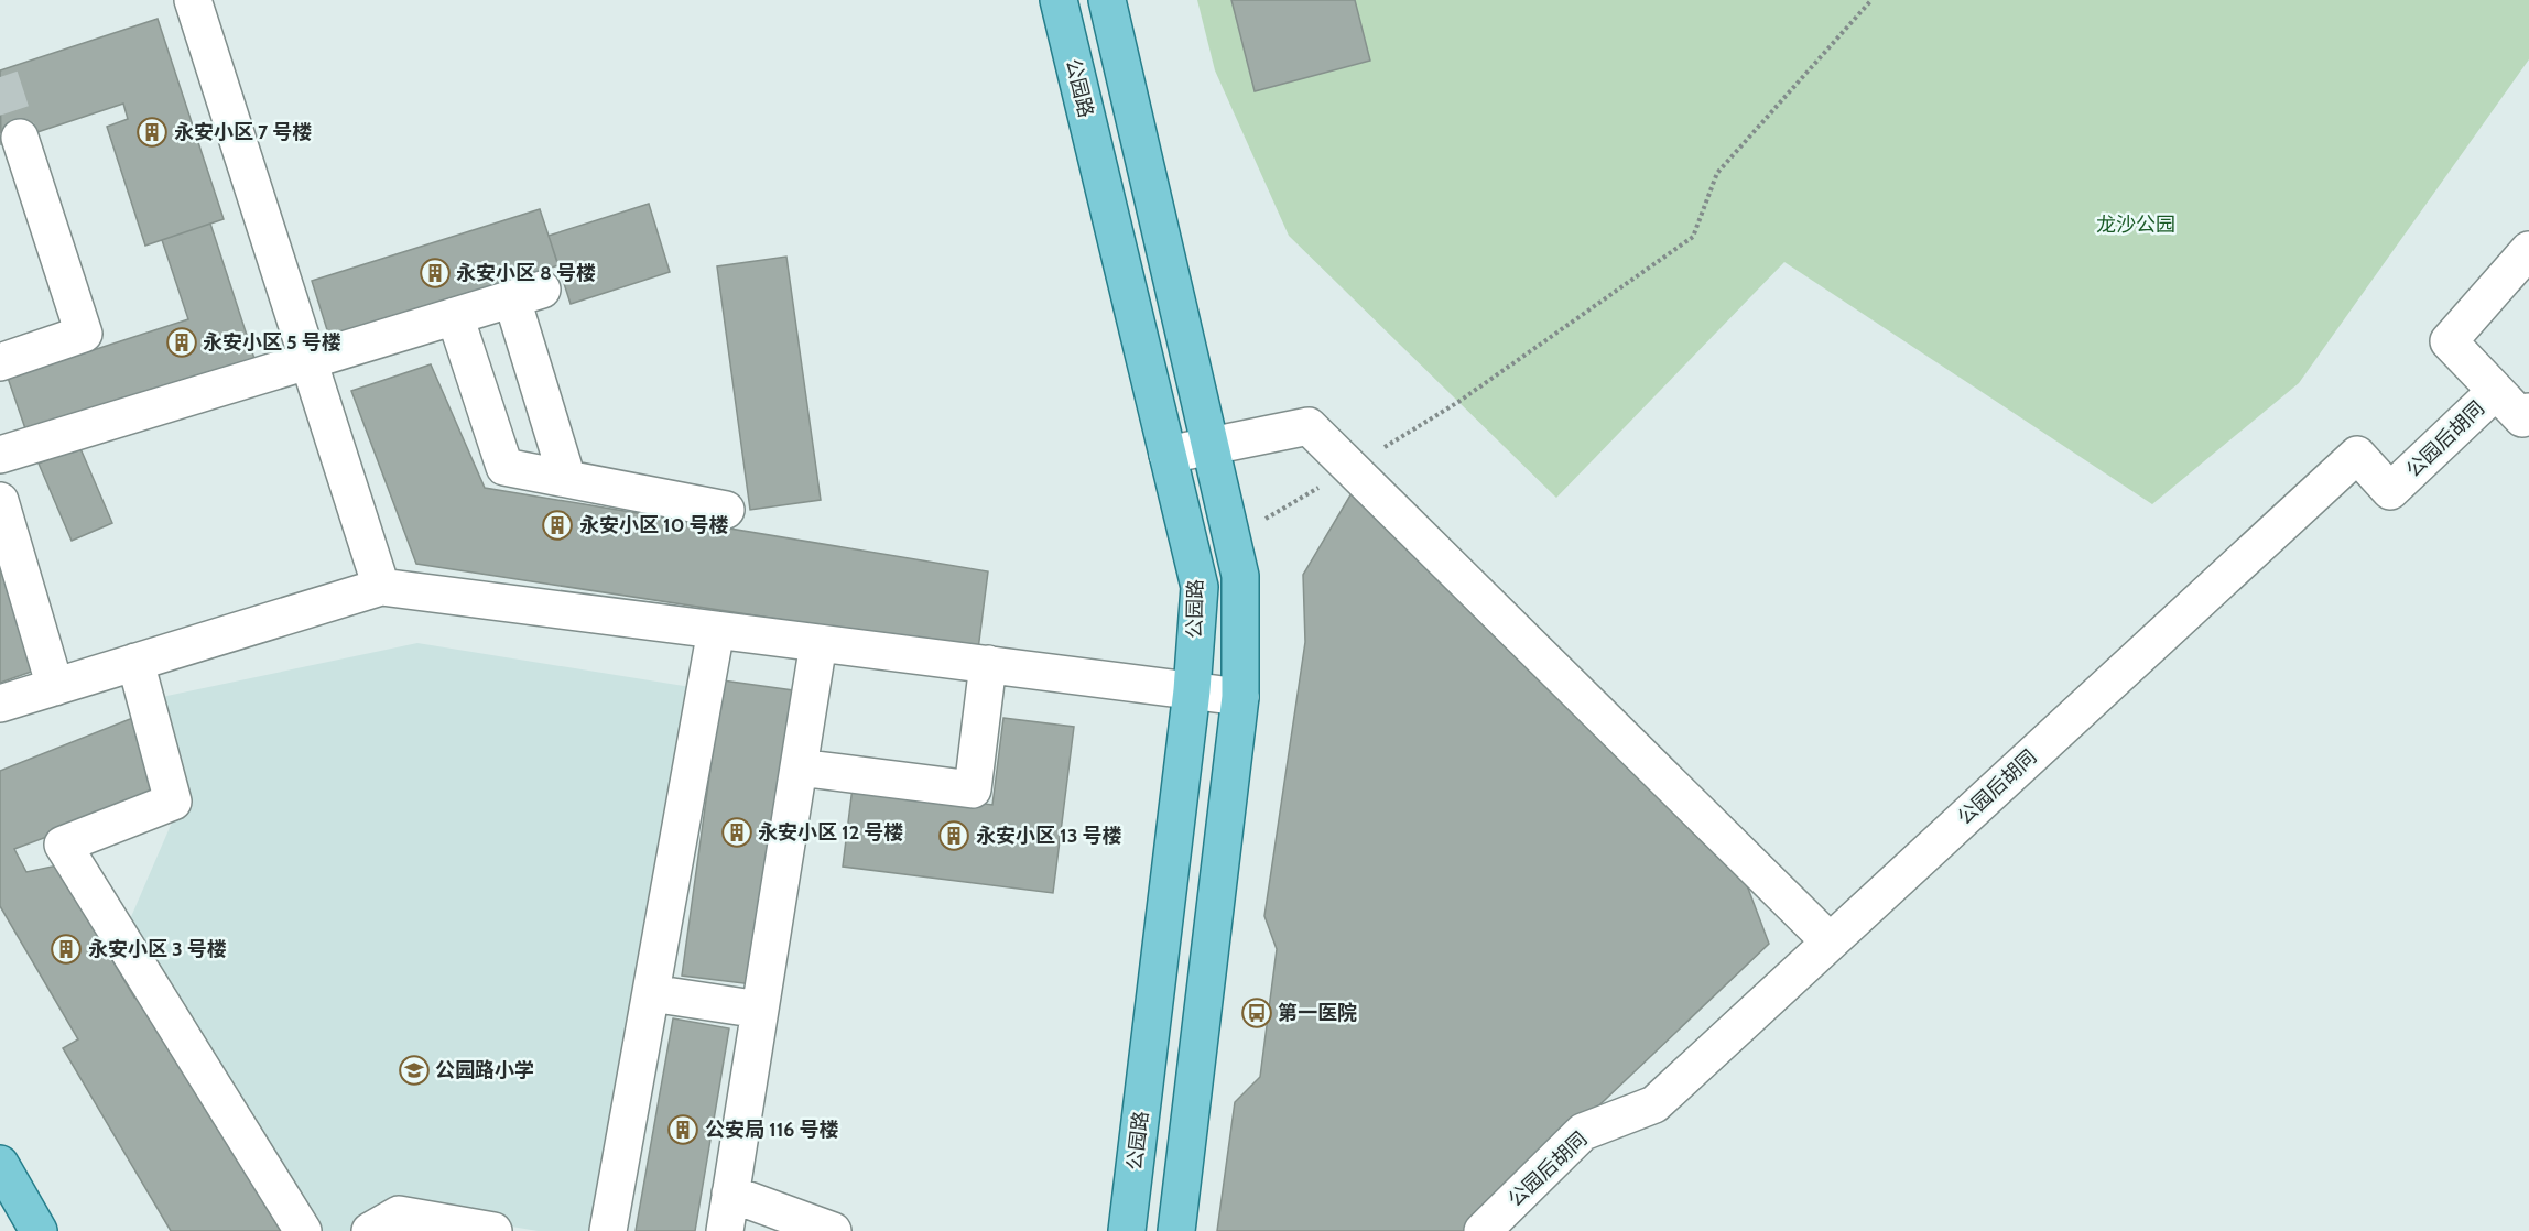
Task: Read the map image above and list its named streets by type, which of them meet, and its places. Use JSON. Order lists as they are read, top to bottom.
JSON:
{
  "streets": {
    "main road": ["公园路"],
    "street": ["公园后胡同"]
  },
  "parks": ["龙沙公园"],
  "places": {
    "building": [
      "永安小区 7 号楼",
      "永安小区 8 号楼",
      "永安小区 5 号楼",
      "永安小区 10 号楼",
      "永安小区 12 号楼",
      "永安小区 13 号楼",
      "永安小区 3 号楼",
      "公安局 116 号楼"
    ],
    "bus stop": ["第一医院"],
    "school or university": ["公园路小学"]
  }
}
